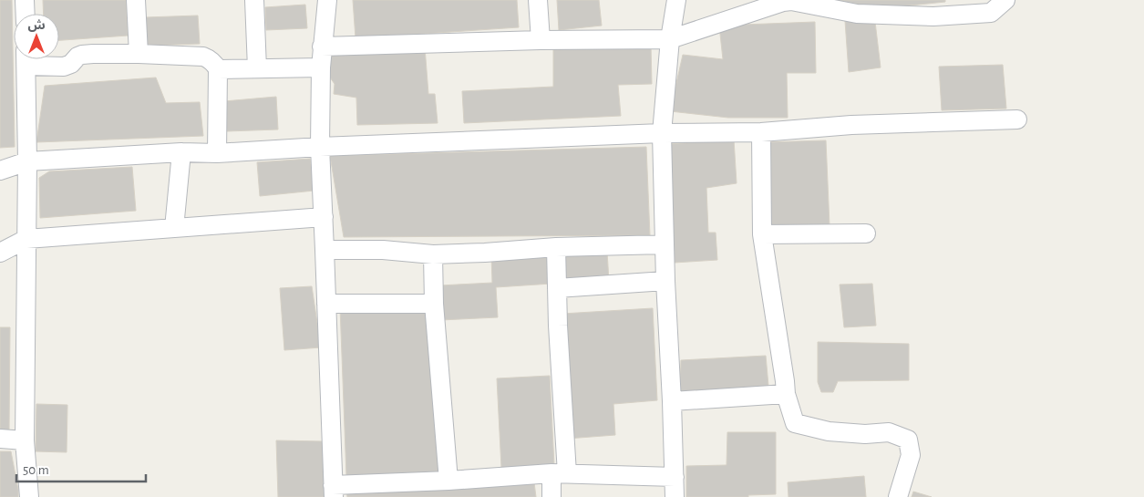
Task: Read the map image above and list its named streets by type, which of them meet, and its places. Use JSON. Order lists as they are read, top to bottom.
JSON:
{
  "scale_bar": "50 m",
  "north": "top"
}
